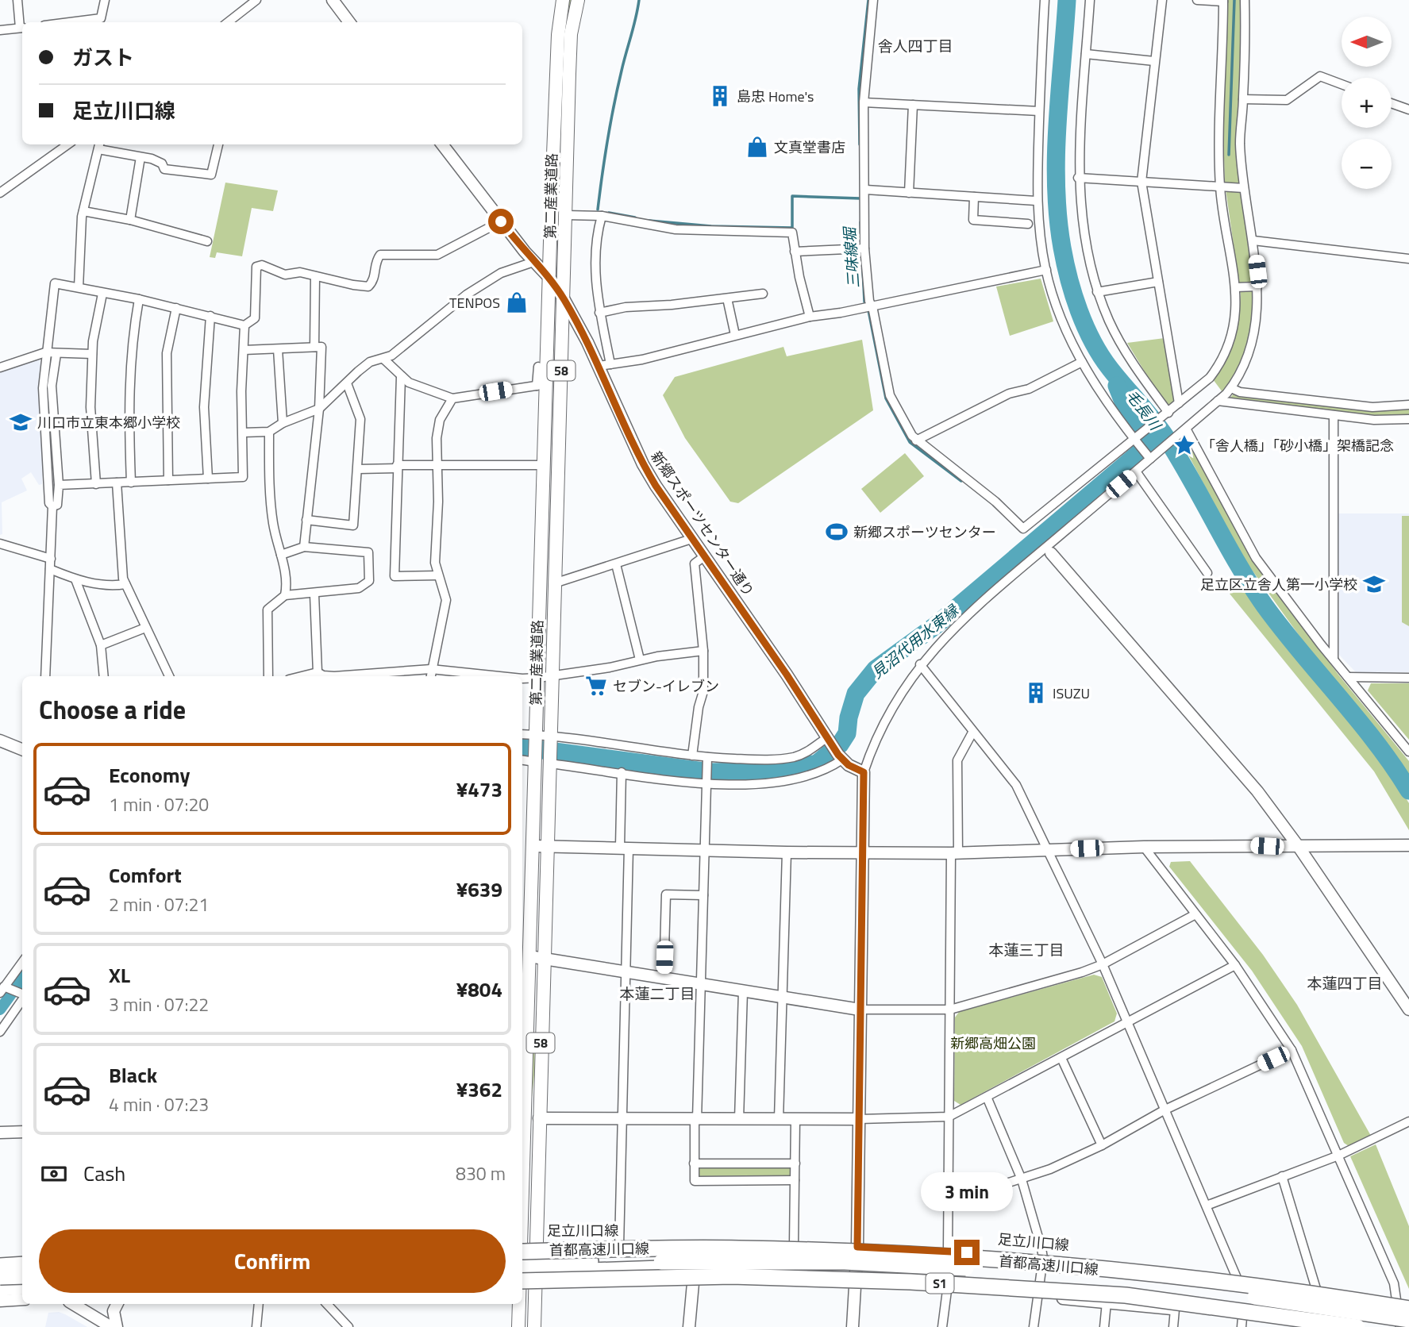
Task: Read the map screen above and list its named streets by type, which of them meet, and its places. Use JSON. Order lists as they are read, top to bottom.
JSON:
{
  "streets": {
    "highway": ["首都高速川口線", "S1"],
    "main road": ["第二産業道路", "58"],
    "street": ["新郷スポーツセンター通り", "足立川口線"]
  },
  "crossings": [
    ["第二産業道路", "新郷スポーツセンター通り"],
    ["第二産業道路", "足立川口線"],
    ["第二産業道路", "首都高速川口線"],
    ["足立川口線", "首都高速川口線"]
  ],
  "districts": [
    "舎人四丁目",
    "本蓮三丁目",
    "本蓮四丁目",
    "本蓮二丁目"
  ],
  "water": ["三味線堀", "毛長川", "見沼代用水東縁"],
  "parks": ["新郷高畑公園"],
  "places": {
    "building": ["島忠 Home's", "ISUZU"],
    "shop": ["文真堂書店", "TENPOS"],
    "school or university": ["川口市立東本郷小学校", "足立区立舎人第一小学校"],
    "place": ["「舎人橋」「砂小橋」架橋記念"],
    "sports": ["新郷スポーツセンター"],
    "supermarket": ["セブン-イレブン"]
  },
  "north": "left",
  "page": {
    "map_buttons": ["+", "−"],
    "banner": ["ガスト", "足立川口線"],
    "heading": "Choose a ride",
    "list": [
      {
        "name": "Economy",
        "note": "1 min · 07:20",
        "value": "¥473"
      },
      {
        "name": "Comfort",
        "note": "2 min · 07:21",
        "value": "¥639"
      },
      {
        "name": "XL",
        "note": "3 min · 07:22",
        "value": "¥804"
      },
      {
        "name": "Black",
        "note": "4 min · 07:23",
        "value": "¥362"
      }
    ],
    "pay": ["Cash", "830 m"],
    "bubble": "3 min",
    "buttons": "Confirm"
  }
}
